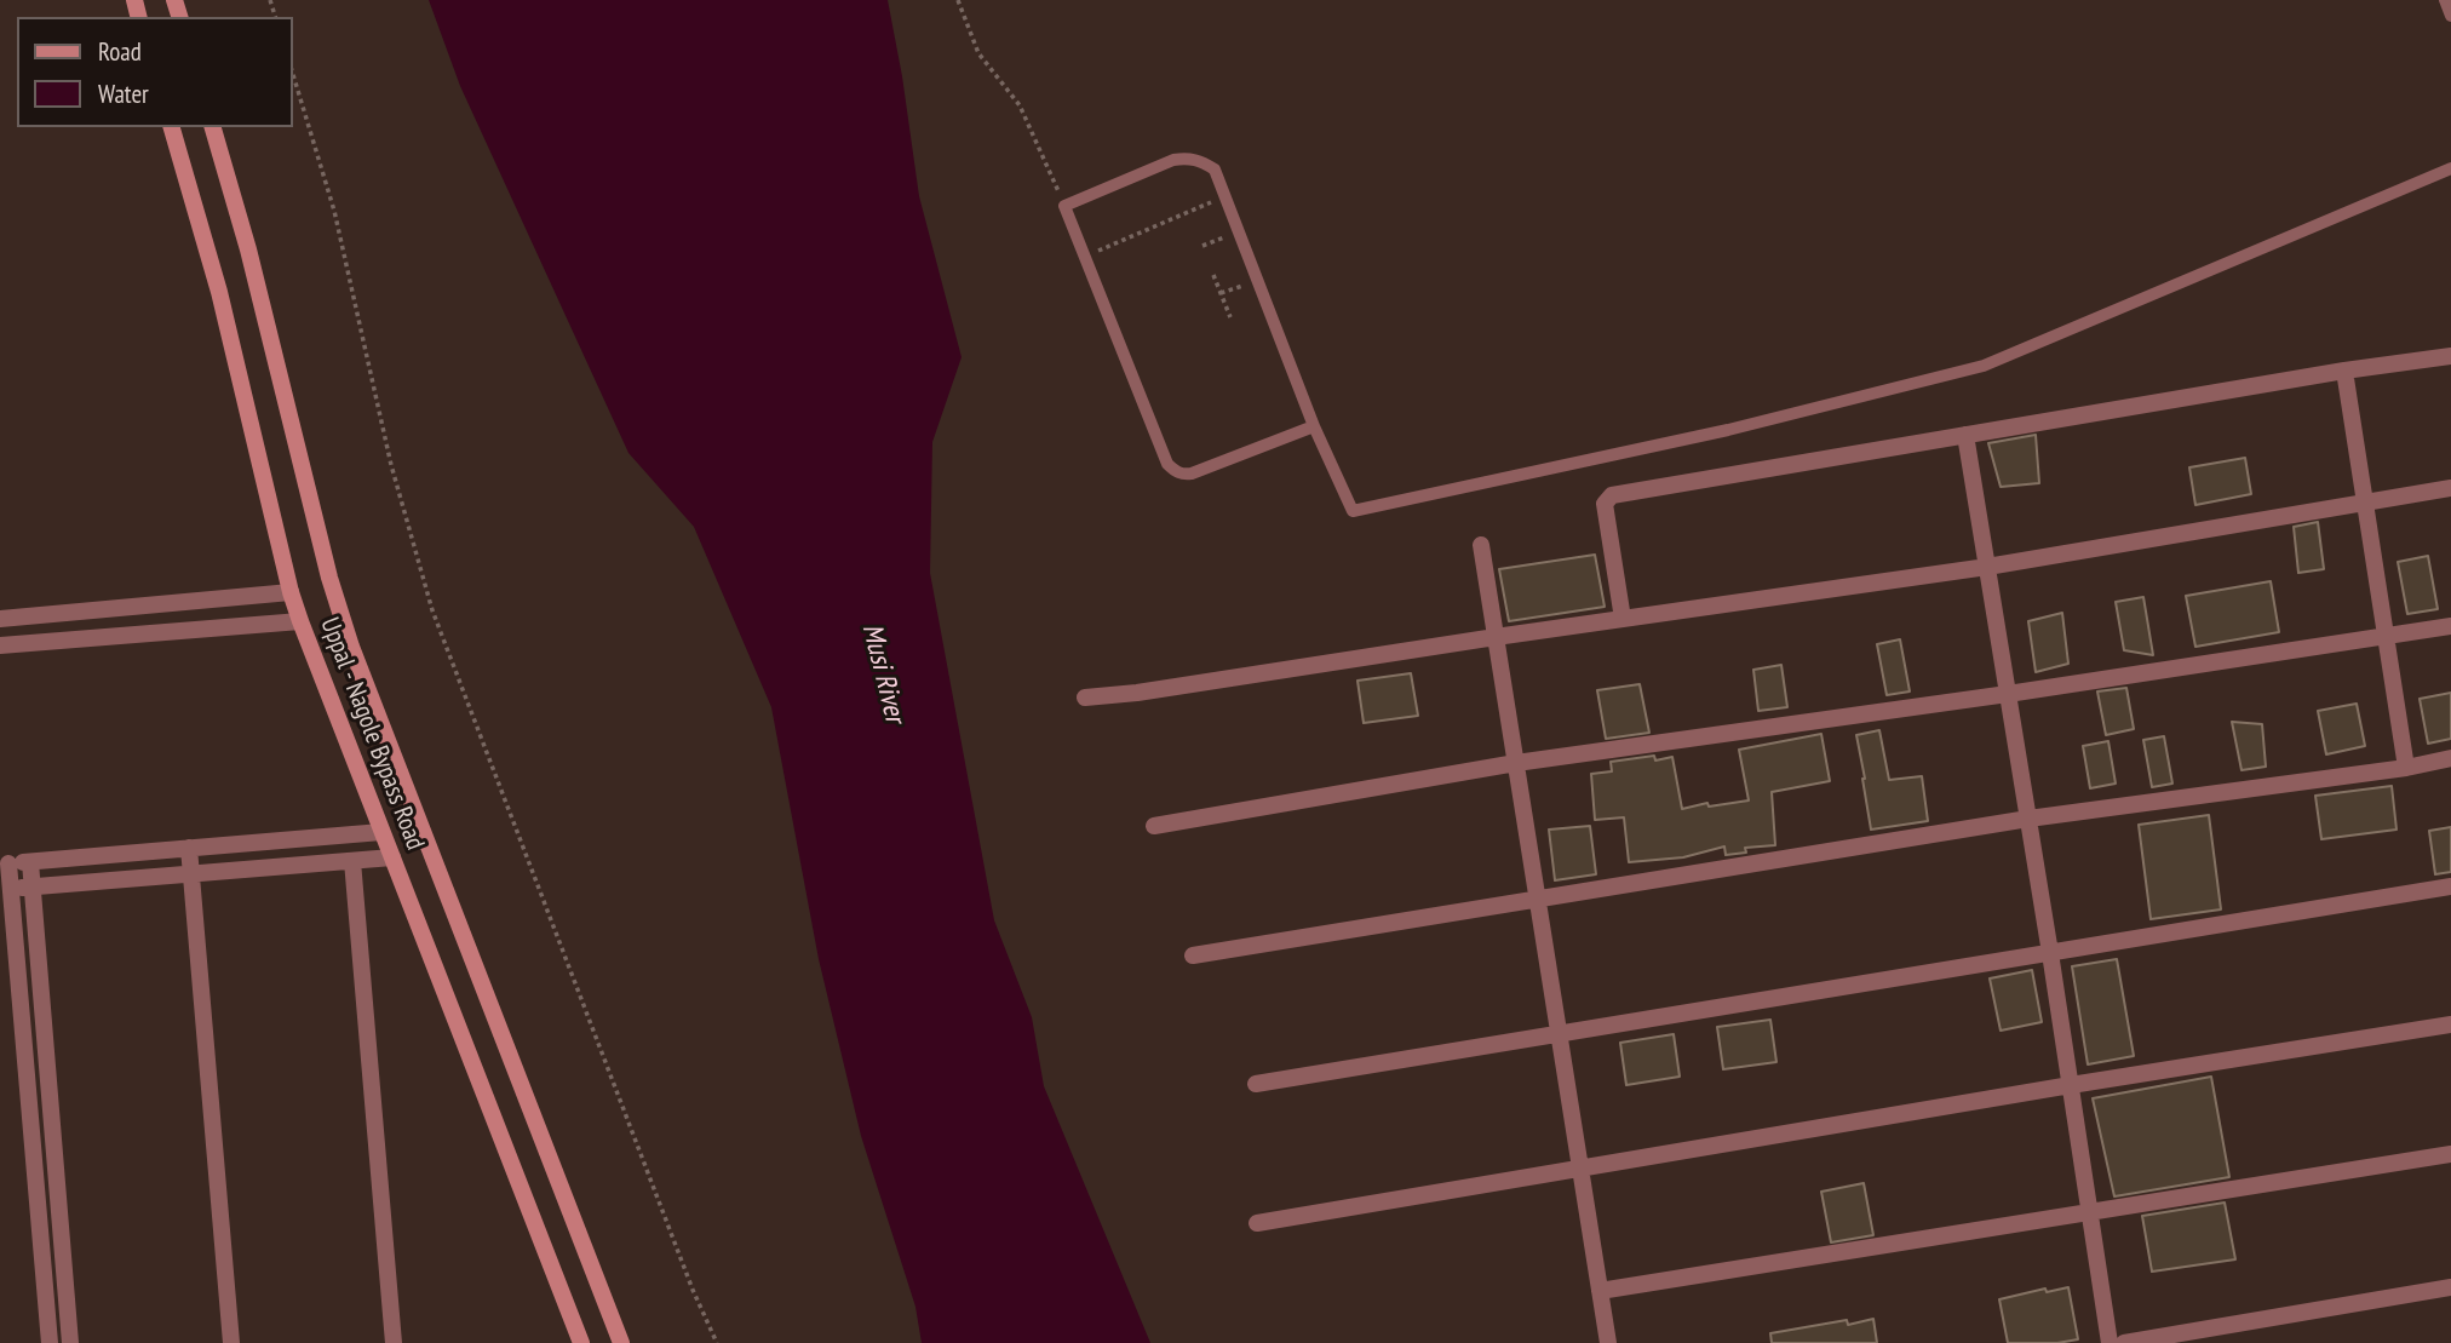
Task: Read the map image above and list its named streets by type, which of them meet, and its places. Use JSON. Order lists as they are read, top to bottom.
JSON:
{
  "streets": {
    "street": ["Uppal - Nagole Bypass Road"]
  },
  "water": ["Musi River"],
  "legend": ["Road", "Water"]
}
